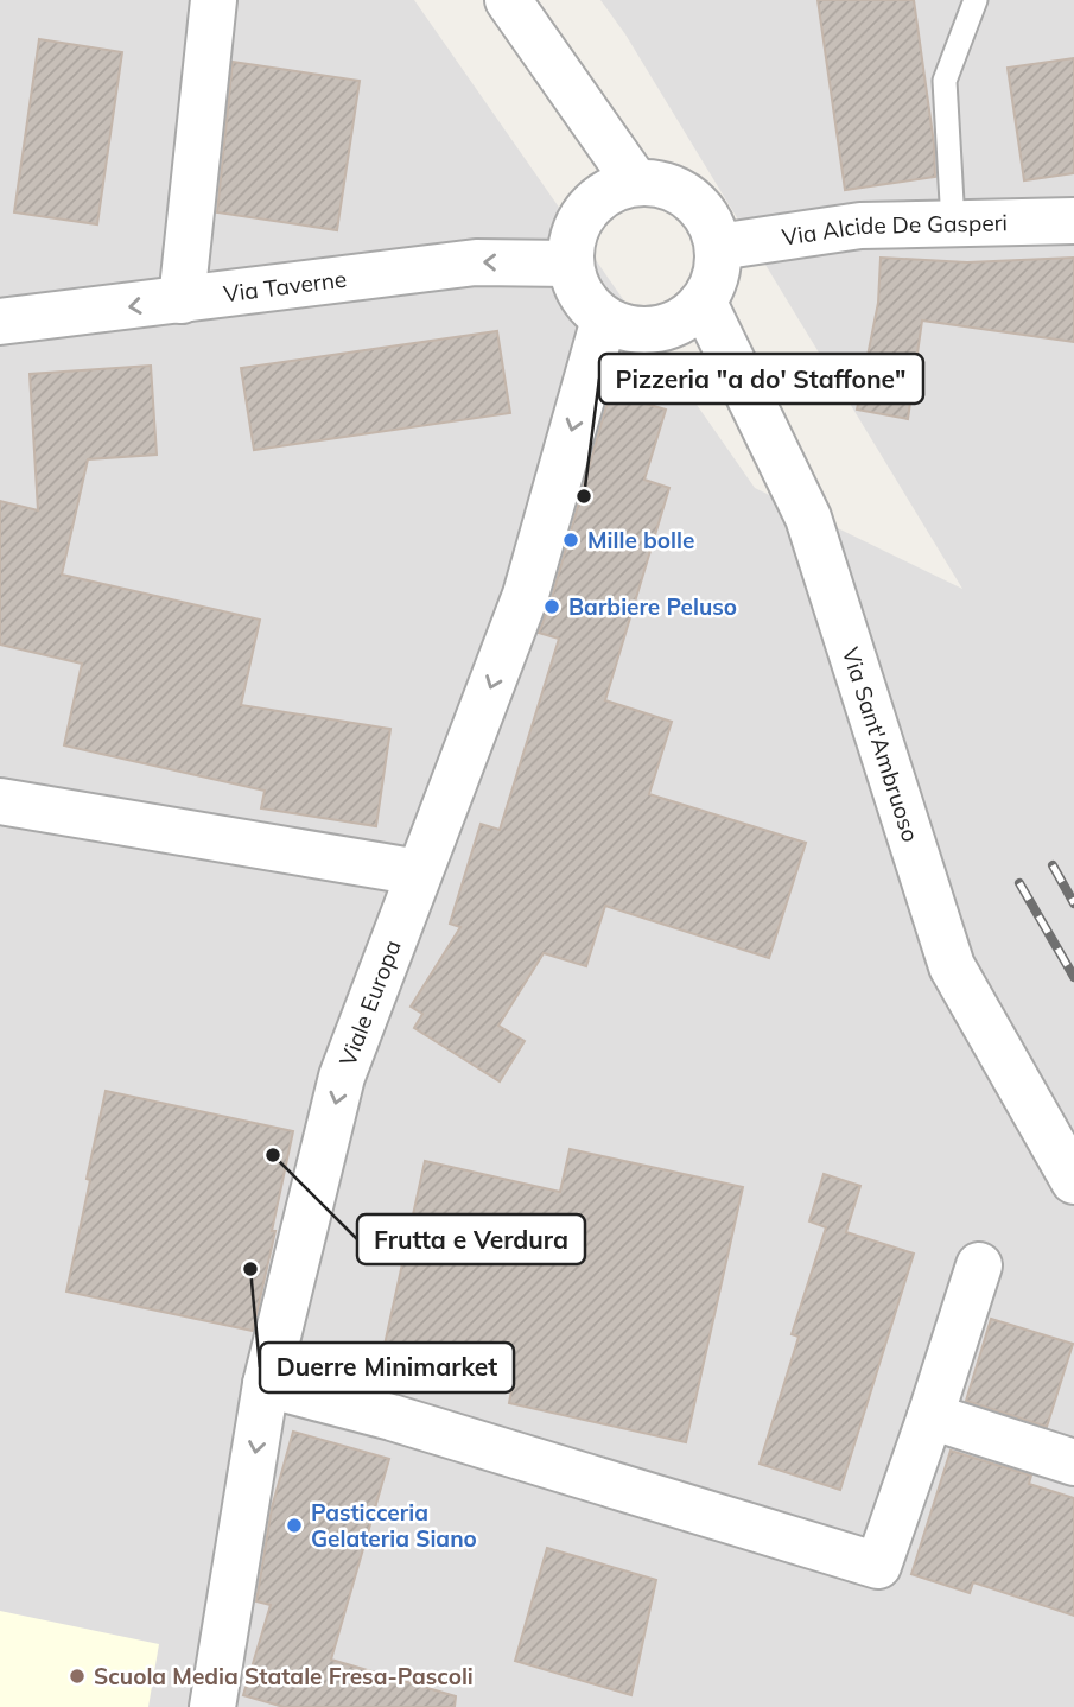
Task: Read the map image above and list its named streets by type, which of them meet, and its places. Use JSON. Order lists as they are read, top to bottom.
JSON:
{
  "streets": {
    "street": [
      "Via Alcide De Gasperi",
      "Via Taverne",
      "Via Sant'Ambruoso",
      "Viale Europa"
    ]
  },
  "crossings": [
    ["Via Alcide De Gasperi", "Via Taverne"],
    ["Via Alcide De Gasperi", "Via Sant'Ambruoso"],
    ["Via Alcide De Gasperi", "Viale Europa"],
    ["Via Taverne", "Via Sant'Ambruoso"],
    ["Via Taverne", "Viale Europa"],
    ["Via Sant'Ambruoso", "Viale Europa"]
  ],
  "one_way": ["Via Taverne", "Viale Europa"],
  "places": [
    "Pizzeria \"a do' Staffone\"",
    "Mille bolle",
    "Barbiere Peluso",
    "Frutta e Verdura",
    "Duerre Minimarket",
    "Pasticceria Gelateria Siano",
    "Scuola Media Statale Fresa-Pascoli"
  ]
}
